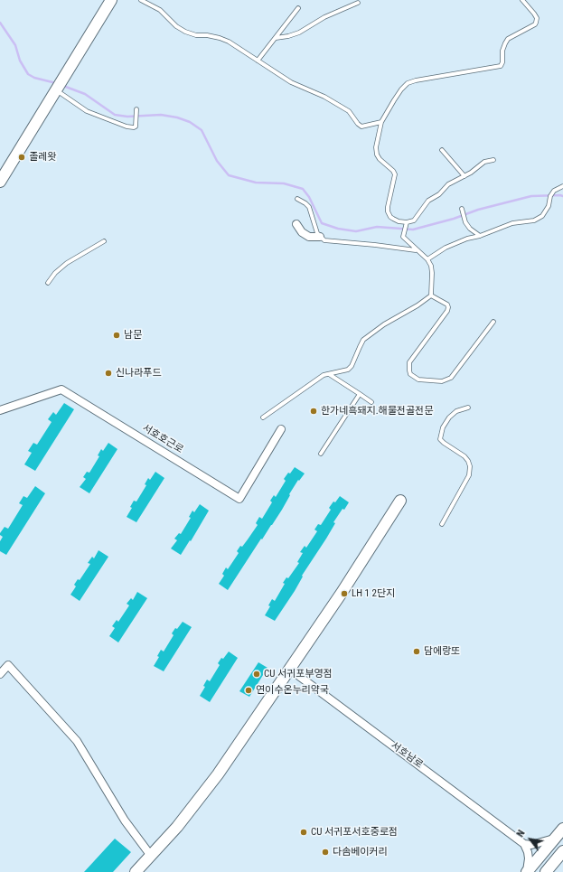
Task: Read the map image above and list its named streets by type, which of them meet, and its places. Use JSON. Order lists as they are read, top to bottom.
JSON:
{
  "streets": {
    "street": ["서호호근로", "서호남로"]
  },
  "places": [
    "졸레왓",
    "남문",
    "신나라푸드",
    "한가네흑돼지.해물전골전문",
    "LH 1 2단지",
    "담에랑또",
    "CU 서귀포부영점",
    "연이수온누리약국",
    "CU 서귀포서호중로점",
    "다솜베이커리"
  ],
  "north": "top left"
}
